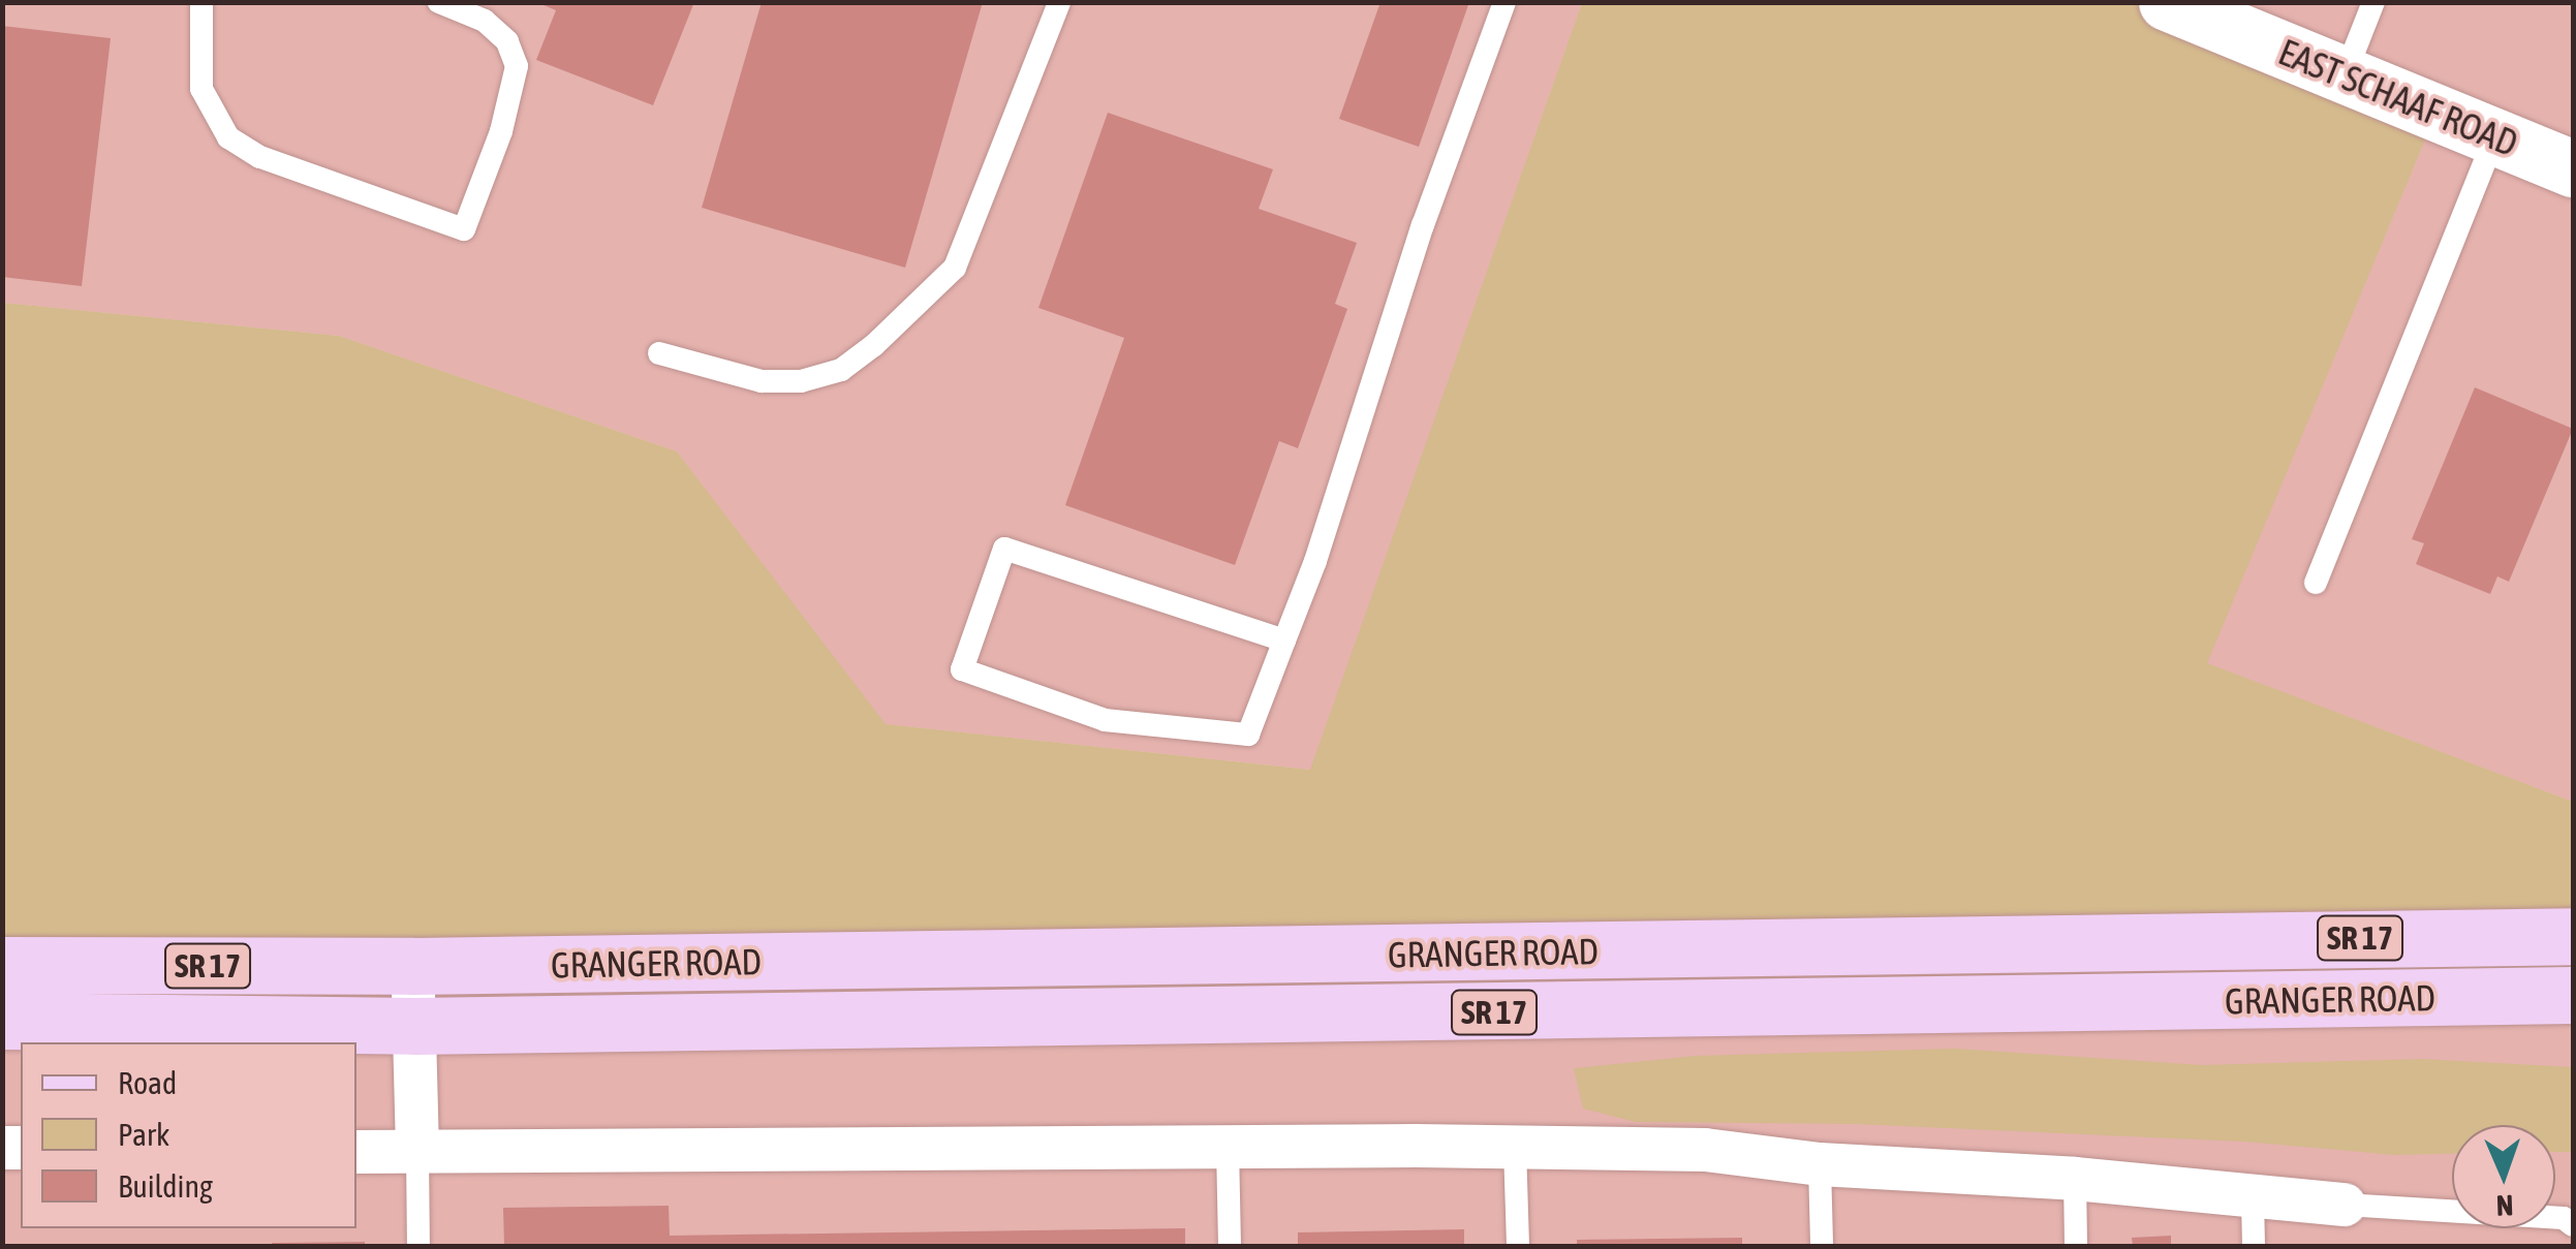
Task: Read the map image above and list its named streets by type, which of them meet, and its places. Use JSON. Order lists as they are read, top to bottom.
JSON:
{
  "streets": {
    "main road": ["SR 17", "GRANGER ROAD"],
    "street": ["EAST SCHAAF ROAD"]
  },
  "legend": ["Road", "Park", "Building"],
  "north": "bottom"
}
